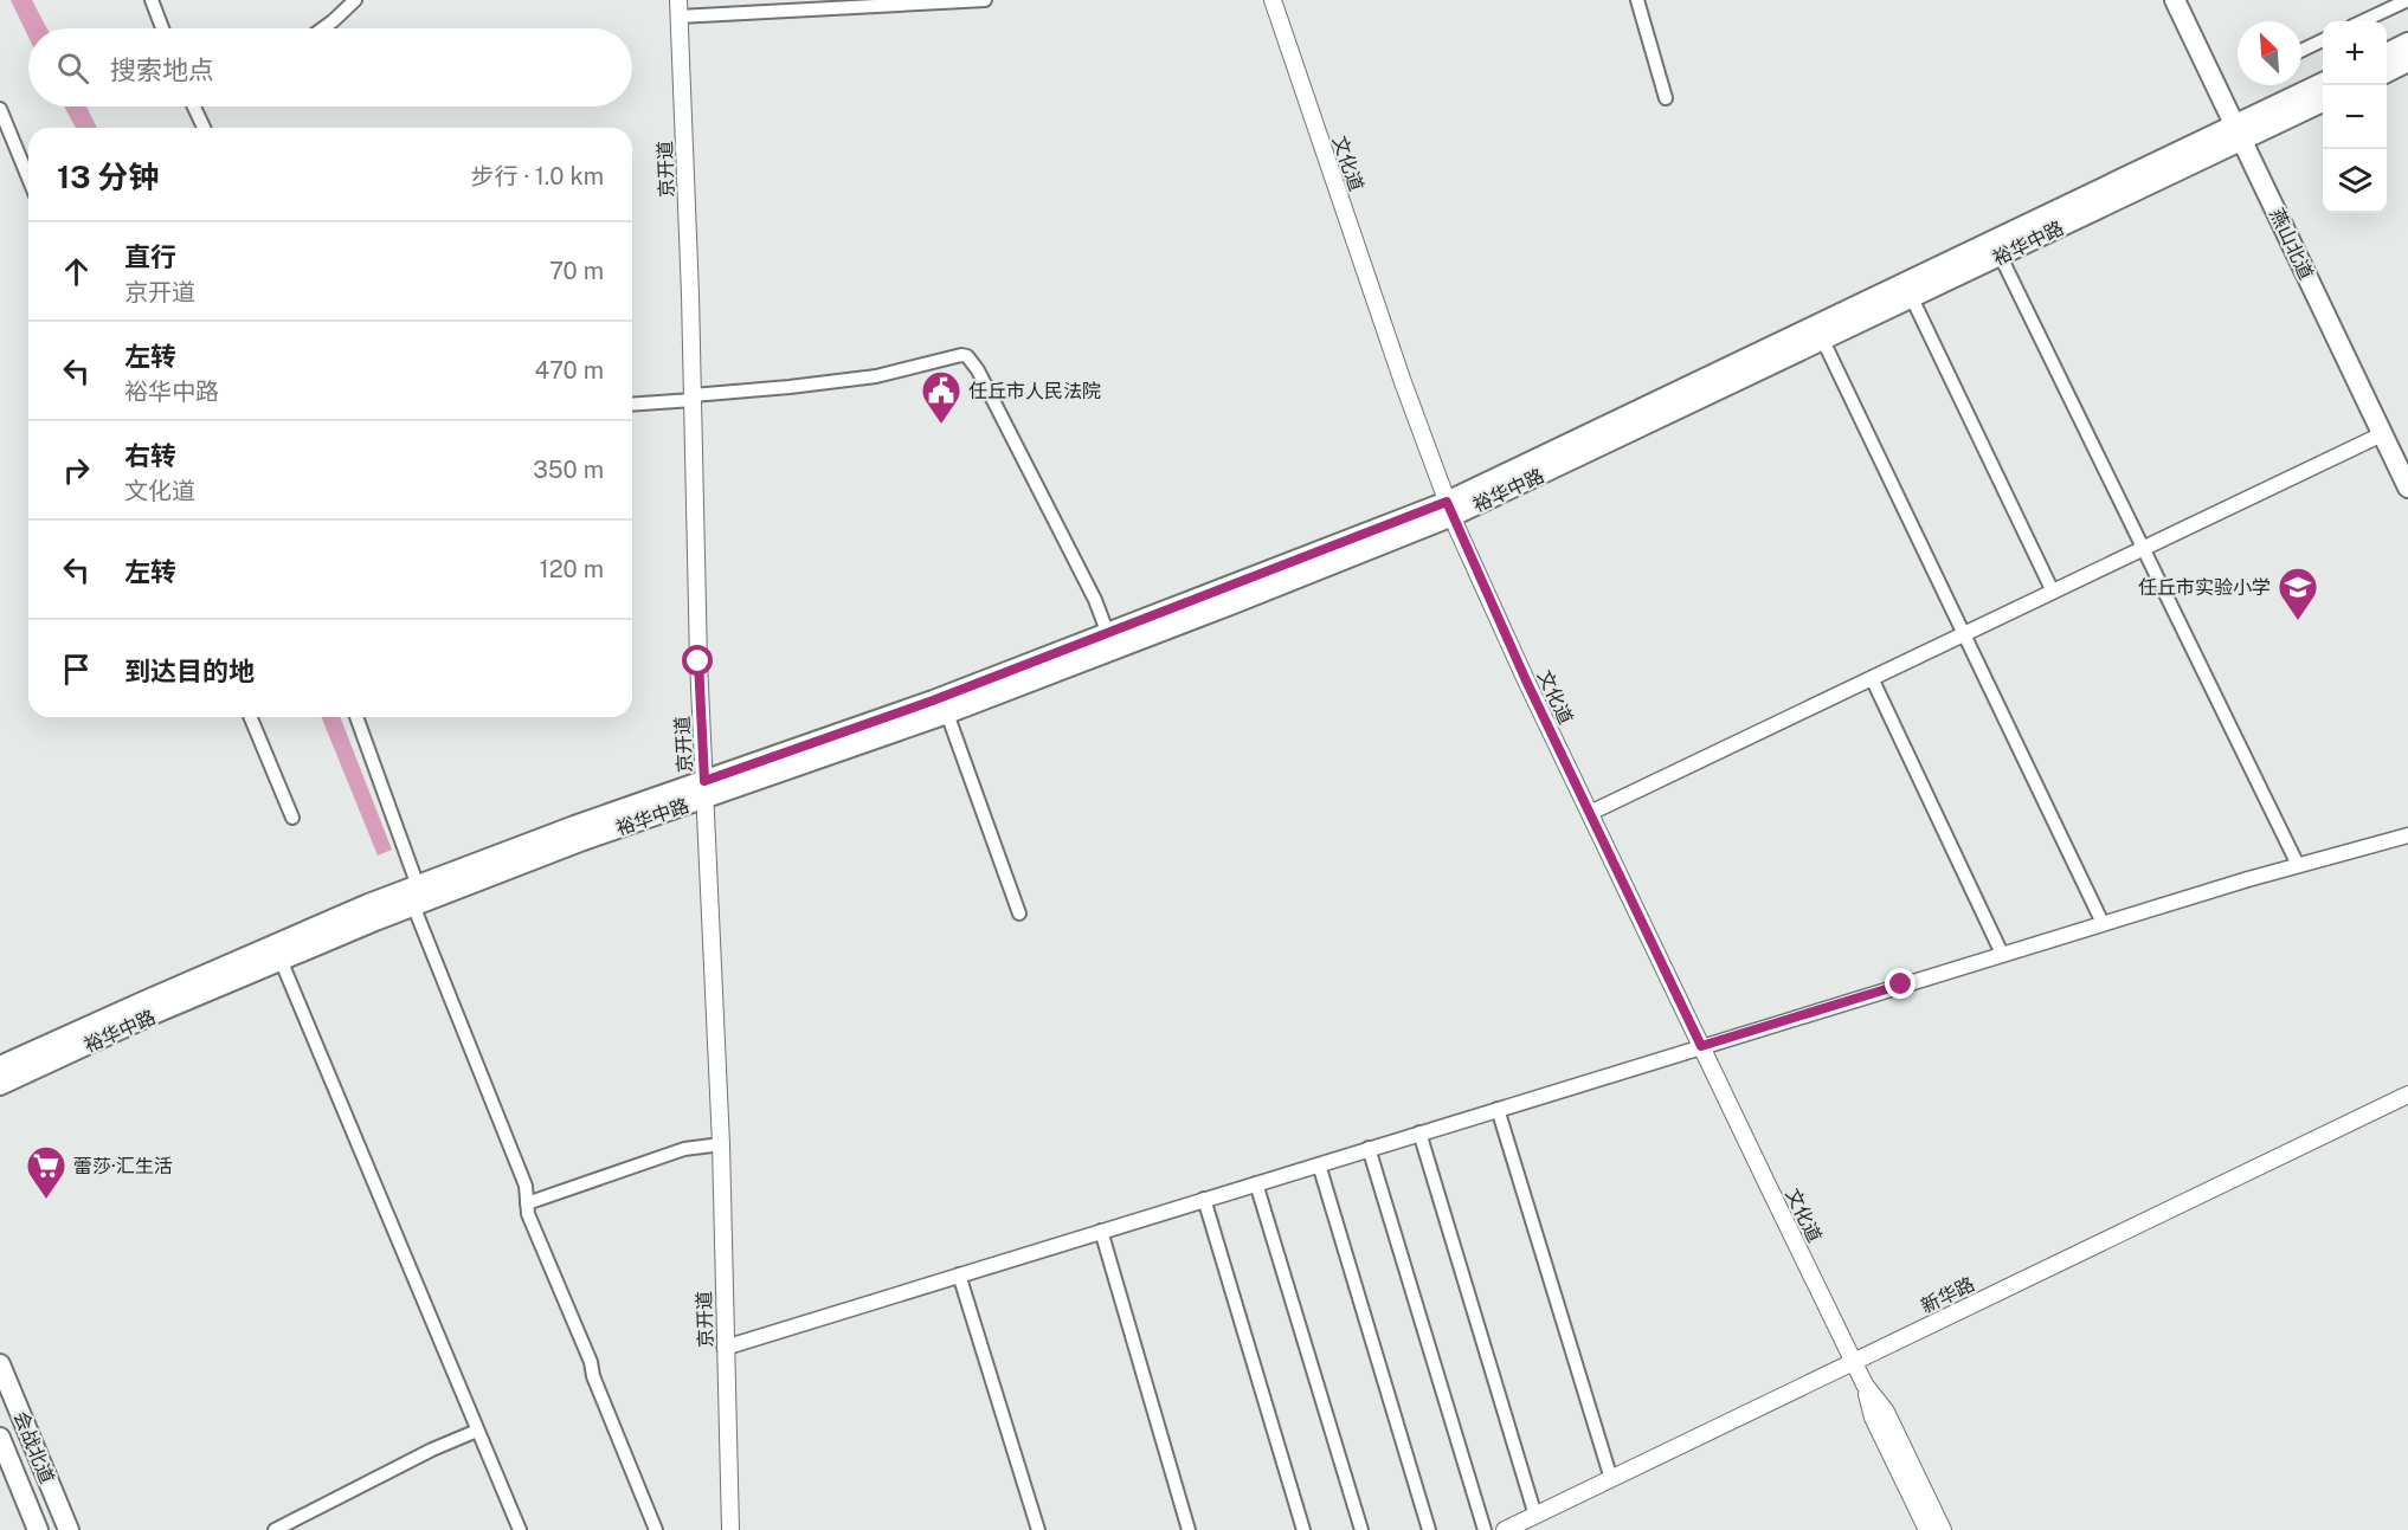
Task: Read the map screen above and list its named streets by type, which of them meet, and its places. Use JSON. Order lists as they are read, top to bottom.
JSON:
{
  "streets": {
    "main road": [
      "文化道",
      "京开道",
      "裕华中路",
      "燕山北道",
      "新华路",
      "会战北道"
    ]
  },
  "crossings": [
    ["文化道", "裕华中路"],
    ["文化道", "新华路"],
    ["京开道", "裕华中路"],
    ["裕华中路", "燕山北道"]
  ],
  "places": {
    "public building": ["任丘市人民法院"],
    "school or university": ["任丘市实验小学"],
    "supermarket": ["蕾莎·汇生活"]
  },
  "north": "top left",
  "page": {
    "map_buttons": ["+", "−"],
    "search": "搜索地点",
    "heading": ["13 分钟", "步行 · 1.0 km"],
    "list": [
      ["直行", "京开道", "70 m"],
      ["左转", "裕华中路", "470 m"],
      ["右转", "文化道", "350 m"],
      ["左转", "120 m"],
      "到达目的地"
    ]
  }
}
